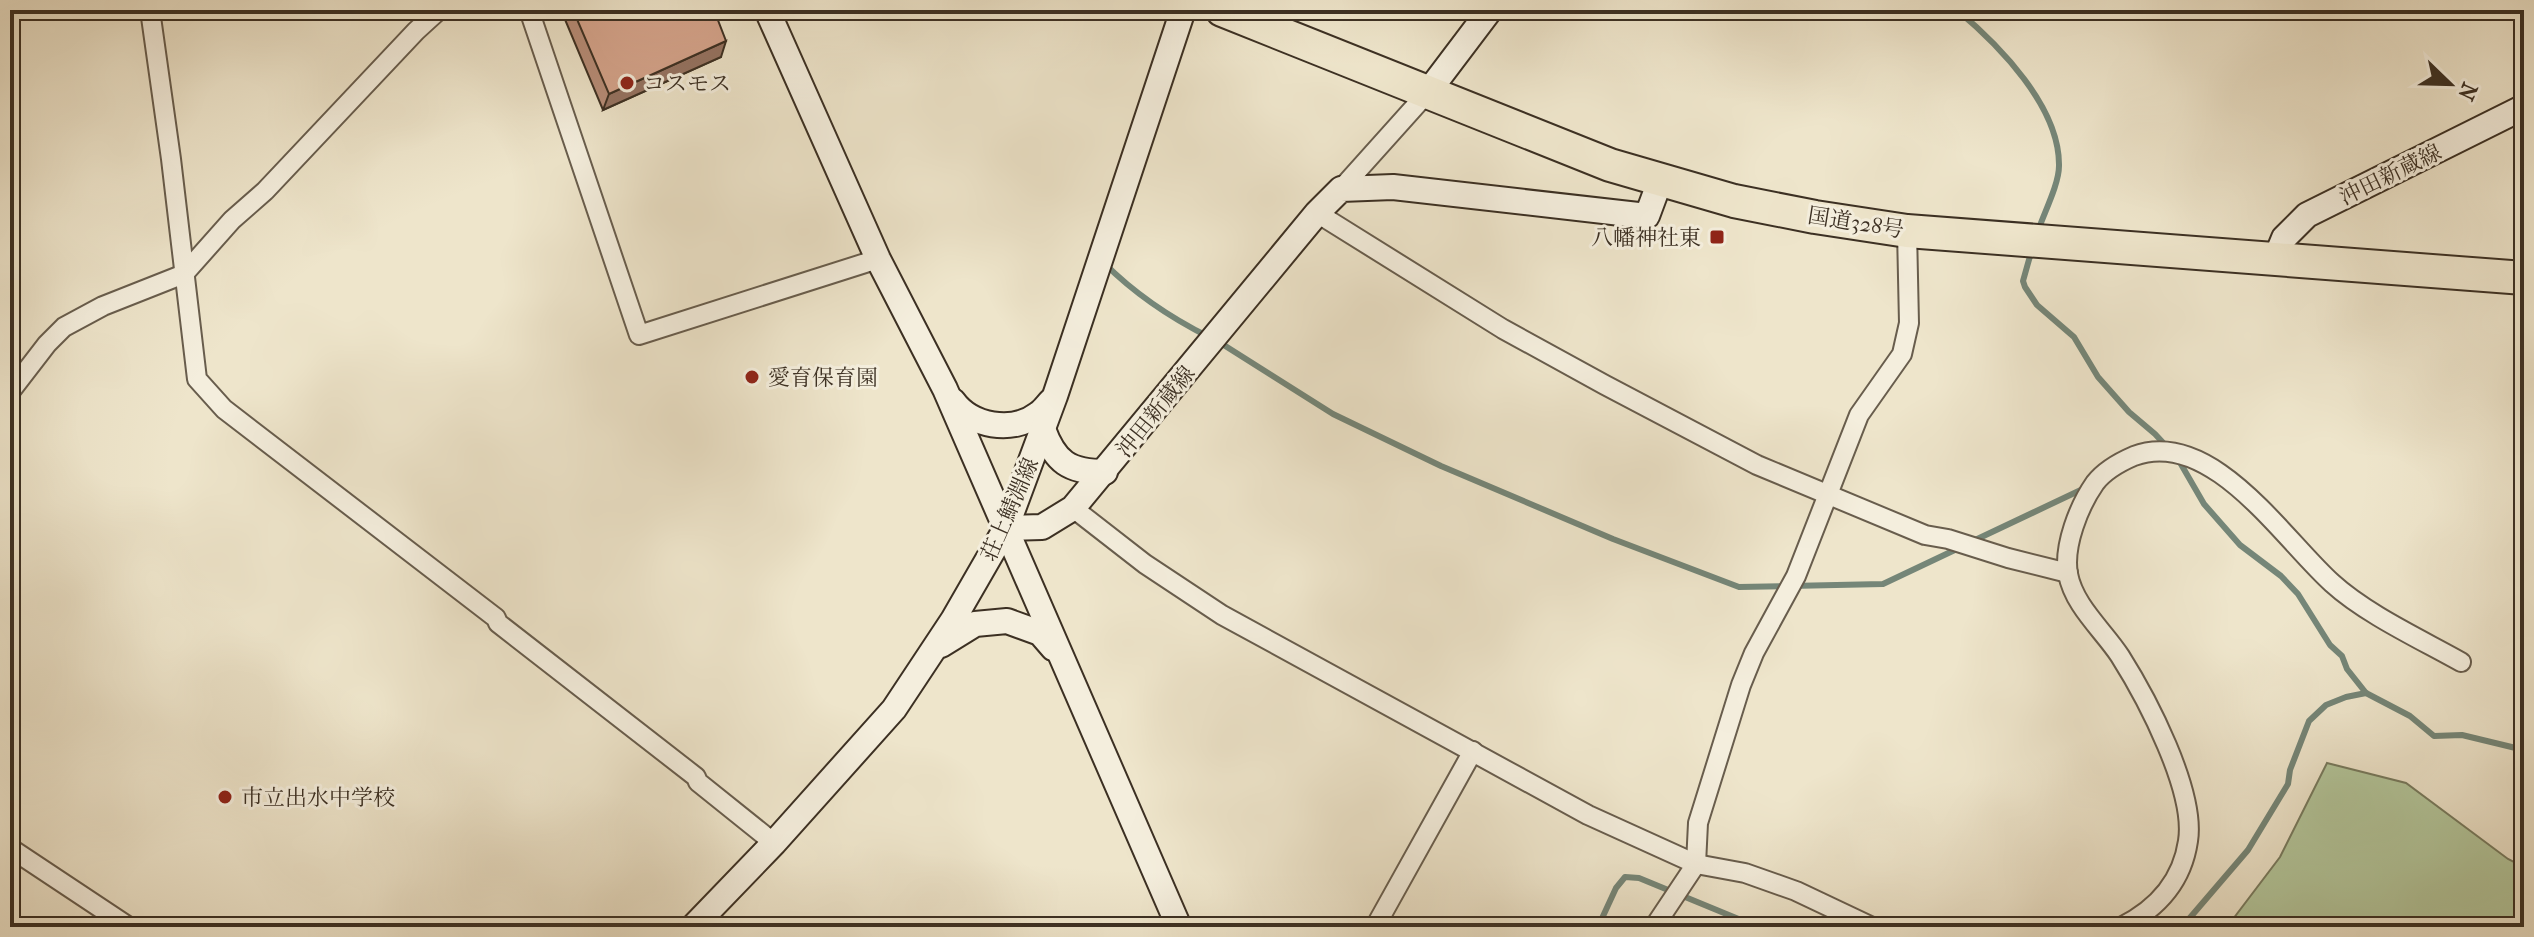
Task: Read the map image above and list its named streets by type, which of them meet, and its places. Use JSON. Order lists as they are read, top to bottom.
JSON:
{
  "streets": {
    "highway": ["国道328号"],
    "main road": ["沖田新蔵線", "荘上鯖淵線"]
  },
  "crossings": [
    ["沖田新蔵線", "国道328号"],
    ["沖田新蔵線", "荘上鯖淵線"]
  ],
  "places": {
    "other": ["コスモス", "愛育保育園", "市立出水中学校"],
    "transit": ["八幡神社東"]
  },
  "north": "bottom right"
}
